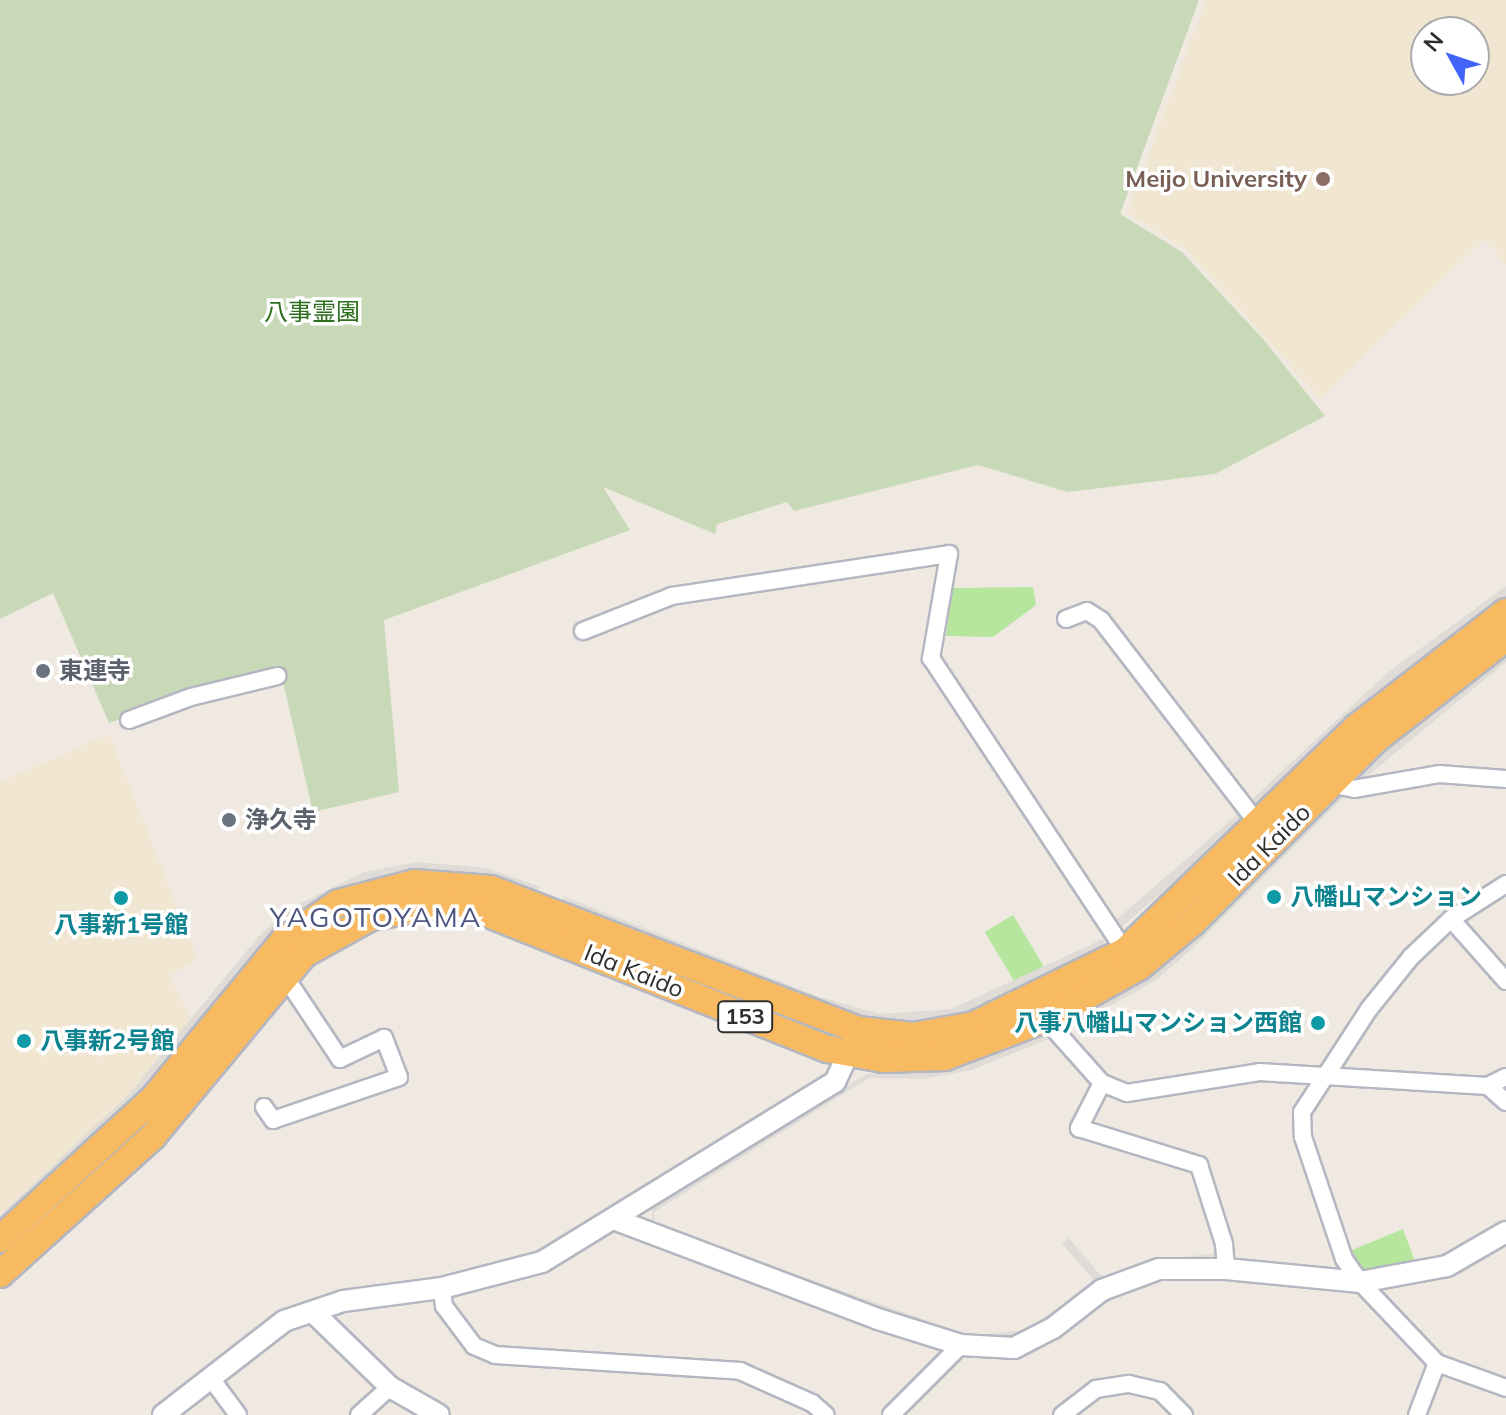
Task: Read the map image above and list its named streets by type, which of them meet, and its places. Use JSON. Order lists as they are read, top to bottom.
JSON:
{
  "streets": {
    "highway": ["Ida Kaido", "153"]
  },
  "districts": ["YAGOTOYAMA"],
  "parks": ["八事霊園"],
  "places": [
    "Meijo University",
    "東連寺",
    "浄久寺",
    "八幡山マンション",
    "八事新1号館",
    "八事八幡山マンション西館",
    "八事新2号館"
  ],
  "north": "top left"
}
